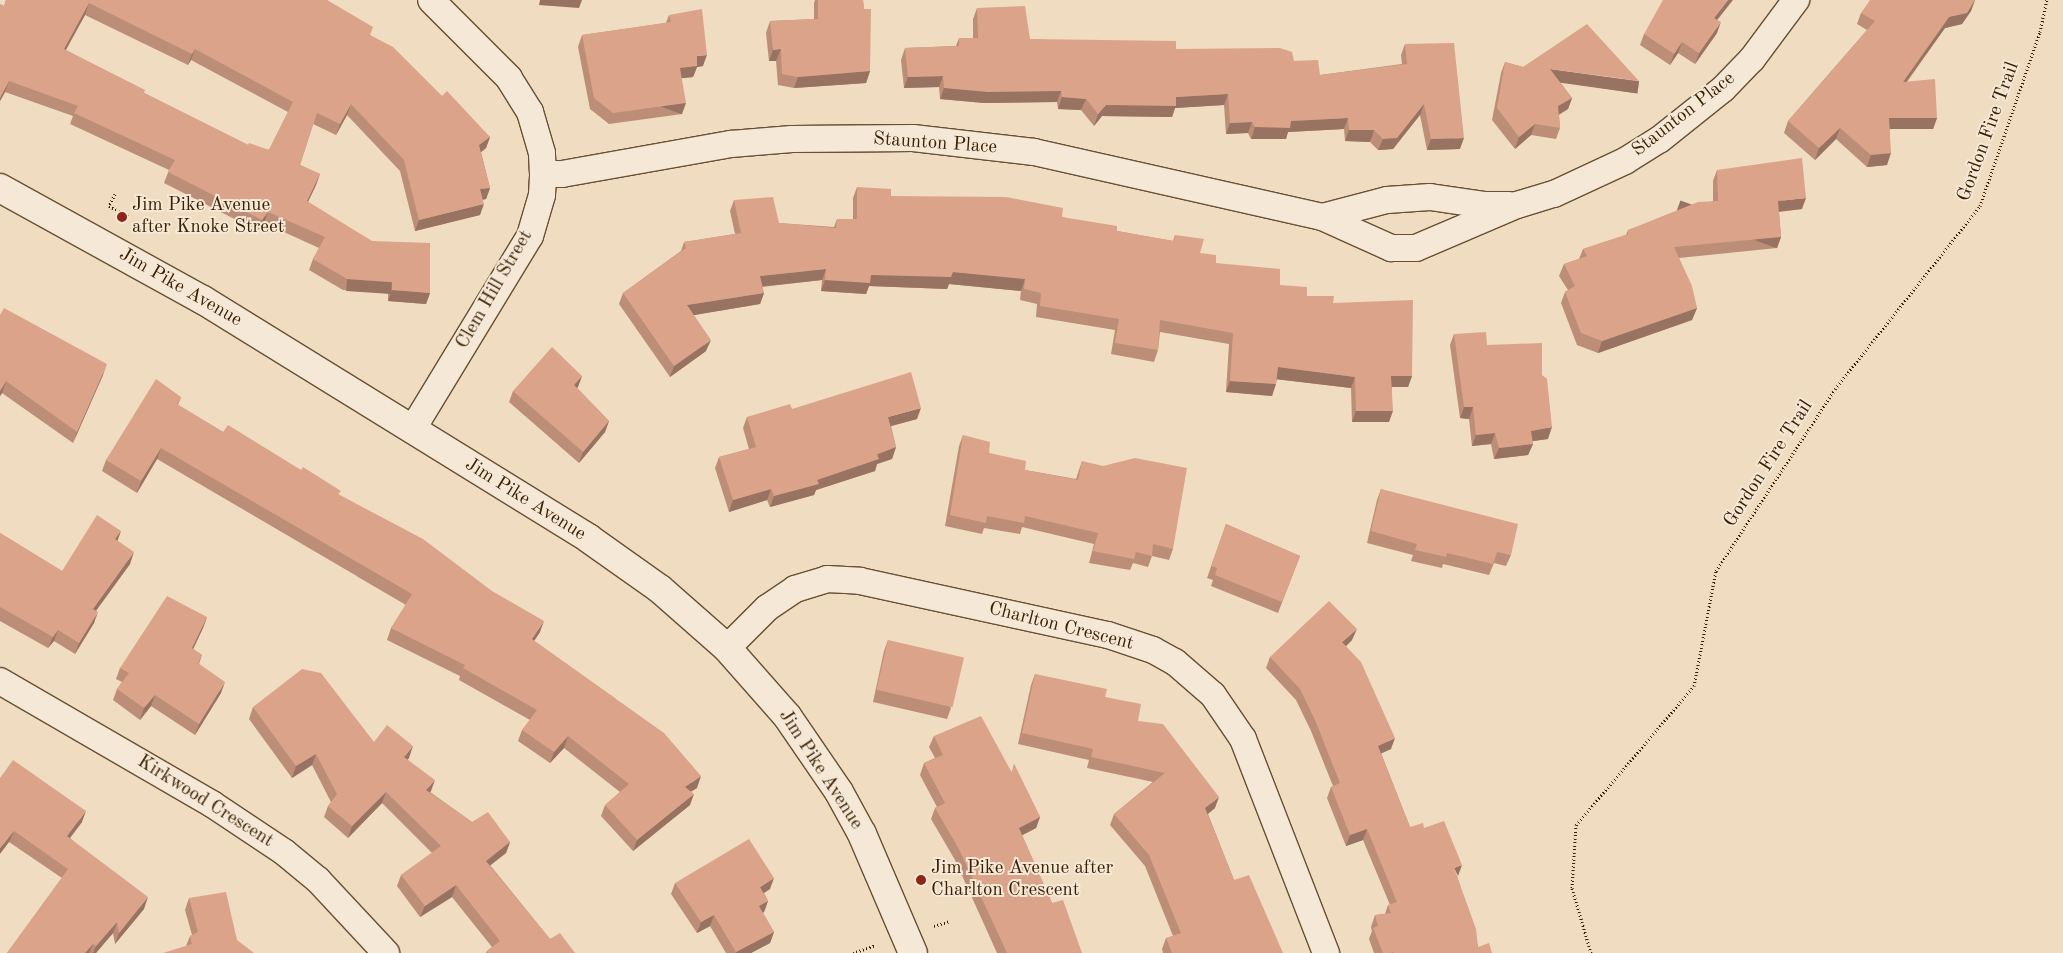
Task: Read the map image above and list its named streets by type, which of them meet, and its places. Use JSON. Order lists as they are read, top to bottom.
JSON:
{
  "streets": {
    "street": [
      "Staunton Place",
      "Jim Pike Avenue",
      "Clem Hill Street",
      "Charlton Crescent",
      "Kirkwood Crescent"
    ],
    "path": ["Gordon Fire Trail"]
  },
  "crossings": [
    ["Staunton Place", "Clem Hill Street"],
    ["Jim Pike Avenue", "Clem Hill Street"],
    ["Jim Pike Avenue", "Charlton Crescent"]
  ],
  "places": ["Jim Pike Avenue after Knoke Street", "Jim Pike Avenue after Charlton Crescent"]
}
